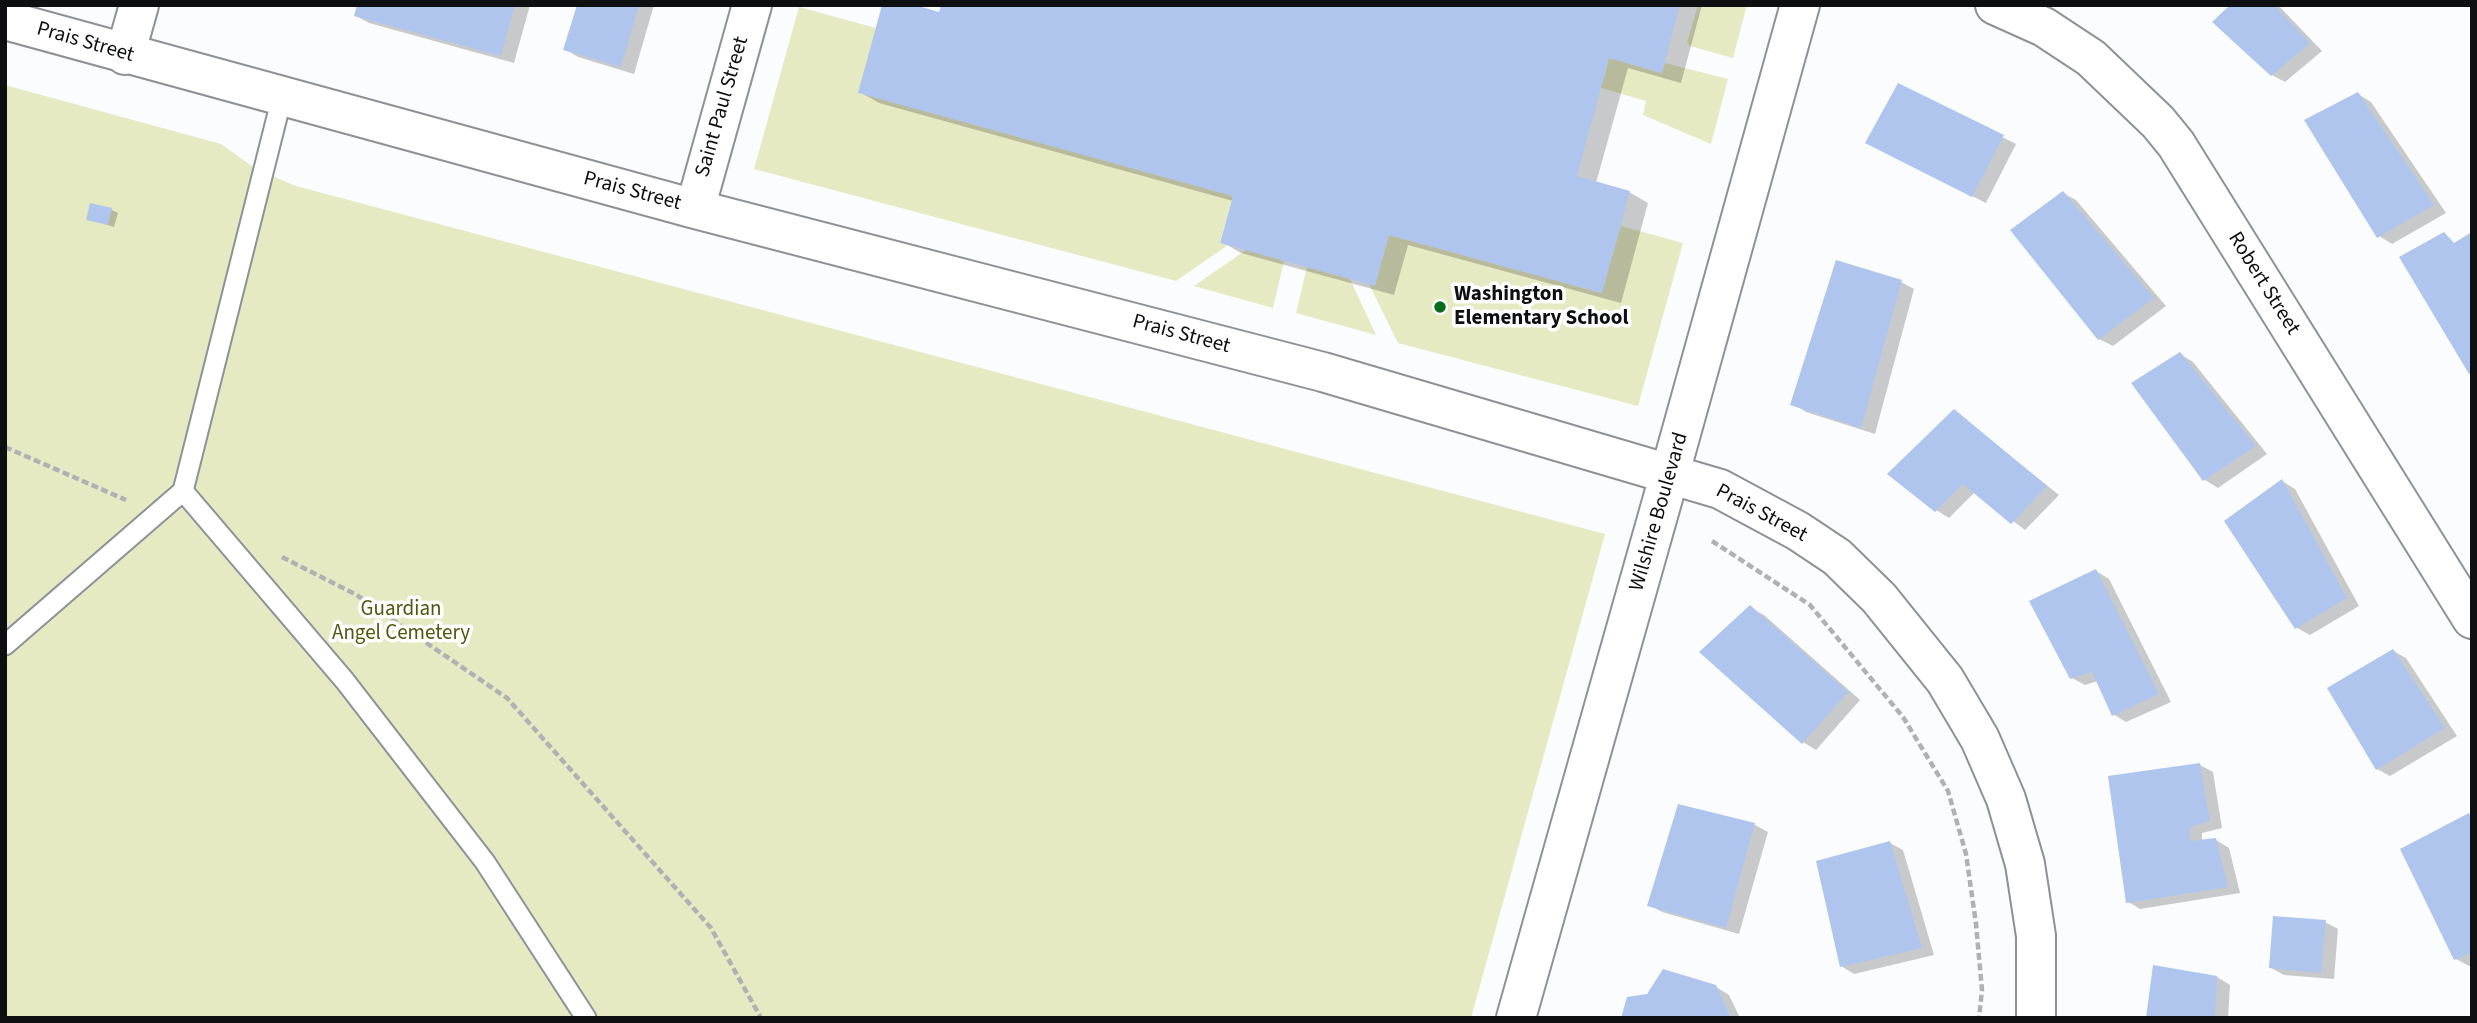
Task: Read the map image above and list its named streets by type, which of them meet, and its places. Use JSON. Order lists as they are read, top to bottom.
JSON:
{
  "streets": {
    "street": [
      "Prais Street",
      "Saint Paul Street",
      "Robert Street",
      "Wilshire Boulevard"
    ]
  },
  "crossings": [
    ["Prais Street", "Saint Paul Street"],
    ["Prais Street", "Wilshire Boulevard"]
  ],
  "parks": ["Guardian Angel Cemetery"],
  "places": ["Washington Elementary School"]
}
